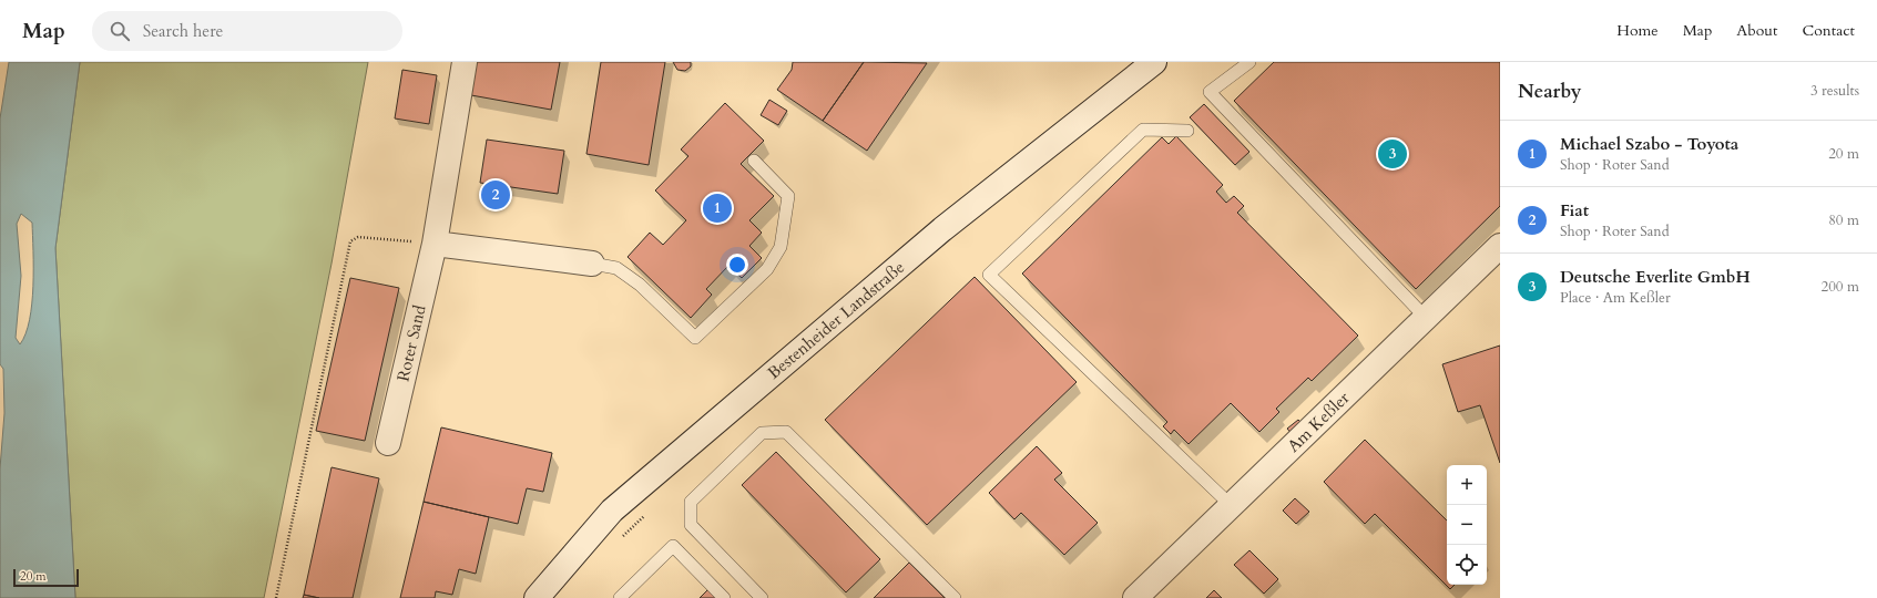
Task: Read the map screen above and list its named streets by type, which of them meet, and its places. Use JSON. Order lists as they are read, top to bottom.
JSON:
{
  "streets": {
    "street": ["Bestenheider Landstraße", "Roter Sand", "Am Keßler"]
  },
  "scale_bar": "20 m",
  "page": {
    "header": "Map",
    "search": "Search here",
    "nav": [
      "Home",
      "Map",
      "About",
      "Contact"
    ],
    "heading": ["Nearby", "3 results"],
    "list": [
      {
        "mark": "1",
        "name": "Michael Szabo - Toyota",
        "note": "Shop · Roter Sand",
        "value": "20 m"
      },
      {
        "mark": "2",
        "name": "Fiat",
        "note": "Shop · Roter Sand",
        "value": "80 m"
      },
      {
        "mark": "3",
        "name": "Deutsche Everlite GmbH",
        "note": "Place · Am Keßler",
        "value": "200 m"
      }
    ],
    "pins": ["3", "2", "1"],
    "map_buttons": ["+", "−"],
    "scale": "20 m"
  }
}
